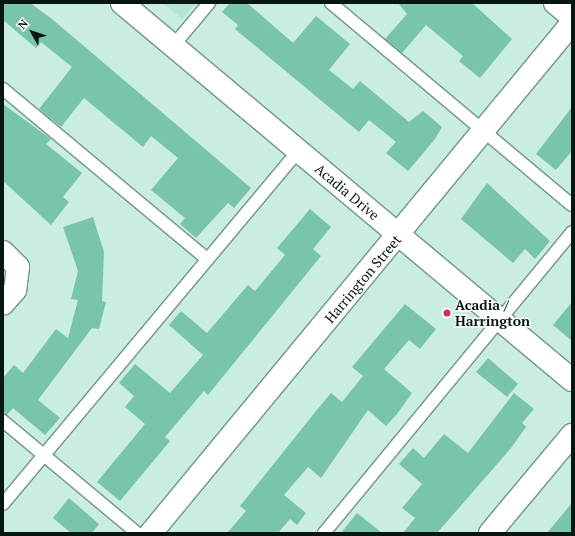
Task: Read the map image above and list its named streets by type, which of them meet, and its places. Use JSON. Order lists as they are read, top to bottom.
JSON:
{
  "streets": {
    "street": ["Acadia Drive", "Harrington Street"]
  },
  "crossings": [
    ["Acadia Drive", "Harrington Street"]
  ],
  "places": ["Acadia / Harrington"],
  "north": "top left"
}
